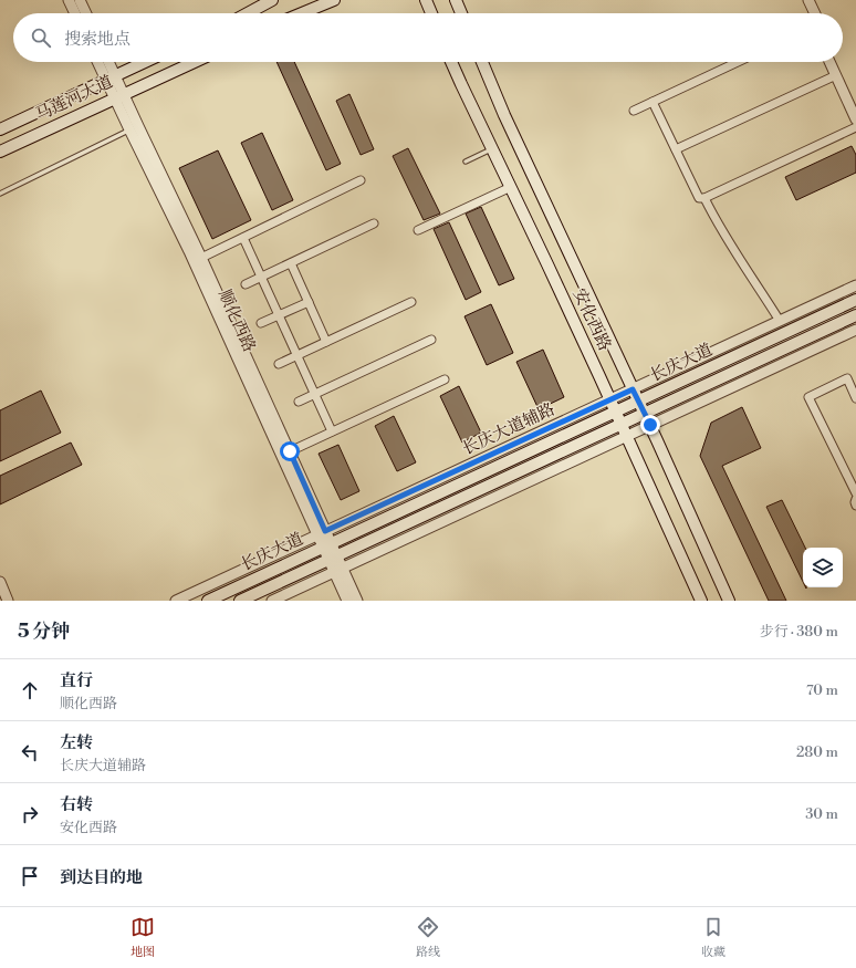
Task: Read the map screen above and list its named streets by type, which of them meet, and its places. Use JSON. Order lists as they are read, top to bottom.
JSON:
{
  "streets": {
    "main road": ["马莲河大道", "安化西路", "长庆大道"],
    "street": ["顺化西路", "长庆大道辅路"]
  },
  "crossings": [
    ["马莲河大道", "顺化西路"],
    ["安化西路", "长庆大道"],
    ["安化西路", "长庆大道辅路"],
    ["顺化西路", "长庆大道"],
    ["顺化西路", "长庆大道辅路"]
  ],
  "page": {
    "search": "搜索地点",
    "heading": ["5 分钟", "步行 · 380 m"],
    "list": [
      ["直行", "顺化西路", "70 m"],
      ["左转", "长庆大道辅路", "280 m"],
      ["右转", "安化西路", "30 m"],
      "到达目的地"
    ],
    "nav": ["地图", "路线", "收藏"]
  }
}
